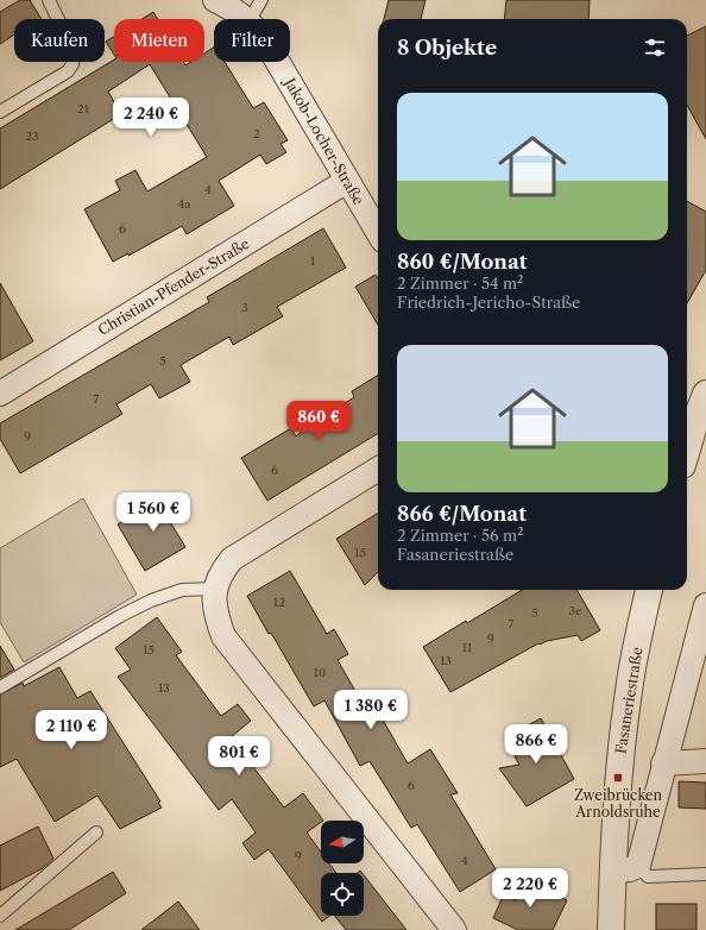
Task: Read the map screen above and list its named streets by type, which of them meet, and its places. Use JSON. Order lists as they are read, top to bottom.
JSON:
{
  "streets": {
    "street": ["Jakob-Locher-Straße", "Christian-Pfender-Straße", "Fasaneriestraße"]
  },
  "crossings": [
    ["Jakob-Locher-Straße", "Christian-Pfender-Straße"]
  ],
  "places": {
    "transit": ["Zweibrücken Arnoldsruhe"]
  },
  "house_numbers": [
    "21",
    "2",
    "23",
    "4",
    "4a",
    "6",
    "1",
    "3",
    "5",
    "7",
    "9",
    "6",
    "15",
    "12",
    "3e",
    "5",
    "7",
    "9",
    "11",
    "15",
    "13",
    "10",
    "13",
    "6",
    "9",
    "4"
  ],
  "north": "left",
  "page": {
    "chip": ["Kaufen", "Mieten", "Filter"],
    "heading": "8 Objekte",
    "list": [
      {
        "name": "860 €/Monat",
        "note": "2 Zimmer · 54 m² · Friedrich-Jericho-Straße"
      },
      {
        "name": "866 €/Monat",
        "note": "2 Zimmer · 56 m² · Fasaneriestraße"
      }
    ],
    "price": [
      "2 240 €",
      "860 €",
      "1 560 €",
      "1 380 €",
      "2 110 €",
      "866 €",
      "801 €",
      "2 220 €"
    ]
  }
}
